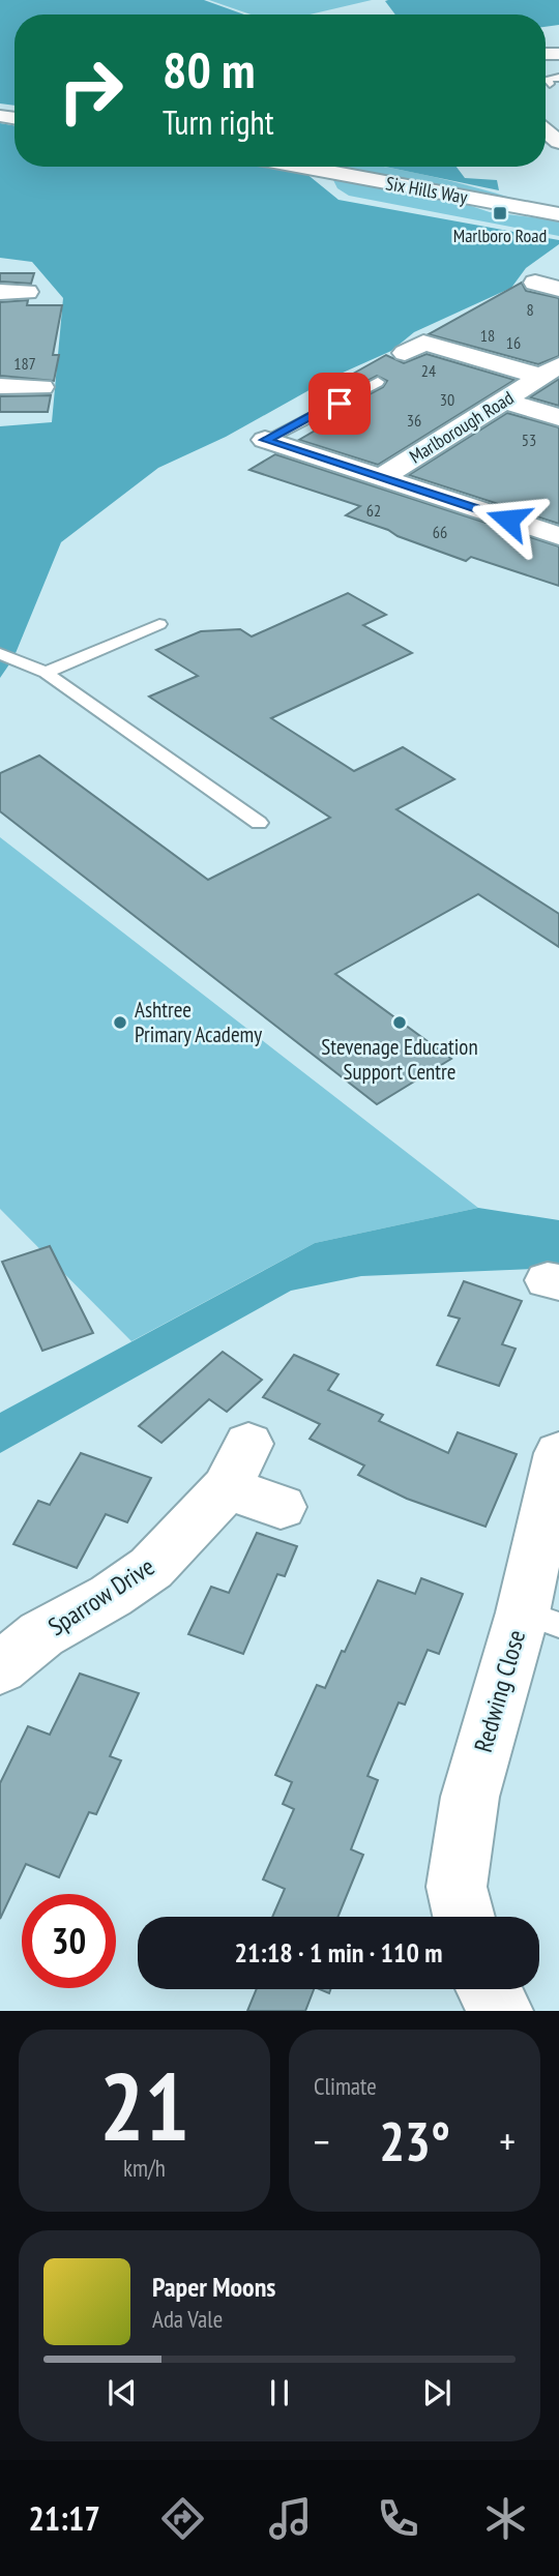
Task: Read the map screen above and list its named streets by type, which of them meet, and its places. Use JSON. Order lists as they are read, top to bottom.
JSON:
{
  "streets": {
    "street": [
      "Six Hills Way",
      "Marlborough Road",
      "Sparrow Drive",
      "Redwing Close"
    ]
  },
  "places": {
    "transit": ["Marlboro Road"],
    "other": ["Ashtree Primary Academy", "Stevenage Education Support Centre"]
  },
  "house_numbers": [
    "8",
    "18",
    "16",
    "187",
    "24",
    "30",
    "36",
    "53",
    "62",
    "66"
  ],
  "page": {
    "turn": ["80 m", "Turn right"],
    "limit": "30",
    "trip": "21:18 · 1 min · 110 m",
    "tile": [
      ["21", "km/h"],
      "Climate"
    ],
    "heat": ["−", "23°", "+"],
    "song": ["Paper Moons", "Ada Vale"],
    "tabs": "21:17"
  }
}
